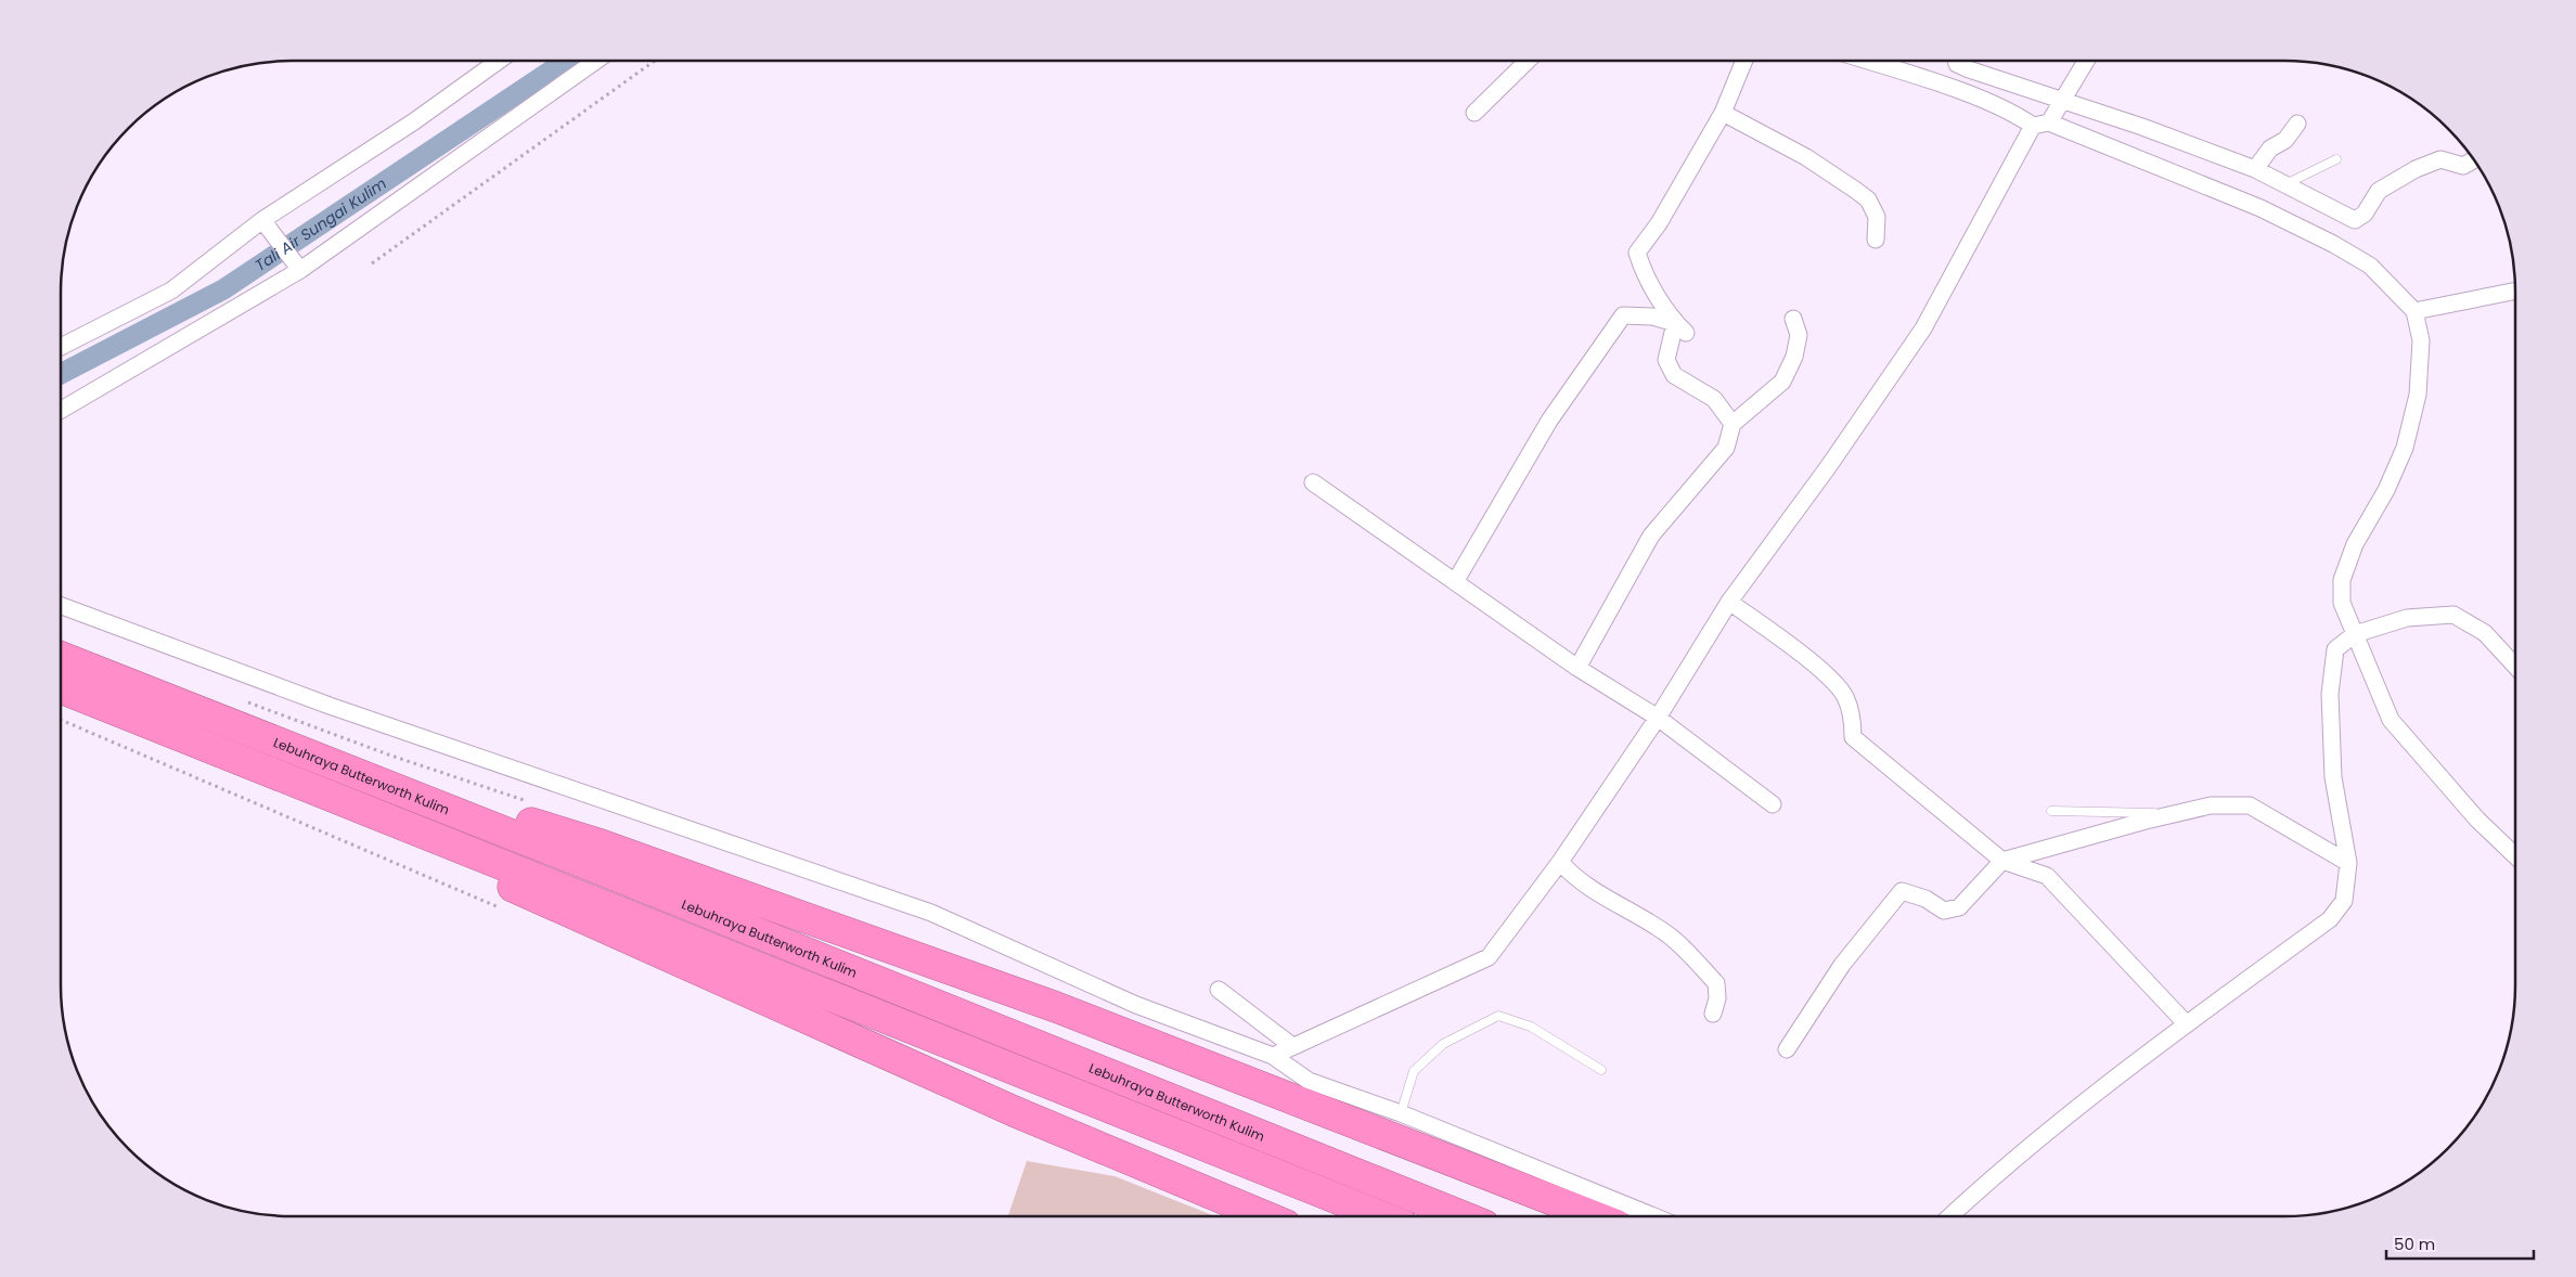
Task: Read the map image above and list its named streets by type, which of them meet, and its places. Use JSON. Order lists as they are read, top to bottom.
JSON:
{
  "streets": {
    "highway": ["Lebuhraya Butterworth Kulim"]
  },
  "water": ["Tali Air Sungai Kulim"],
  "scale_bar": "50 m"
}
